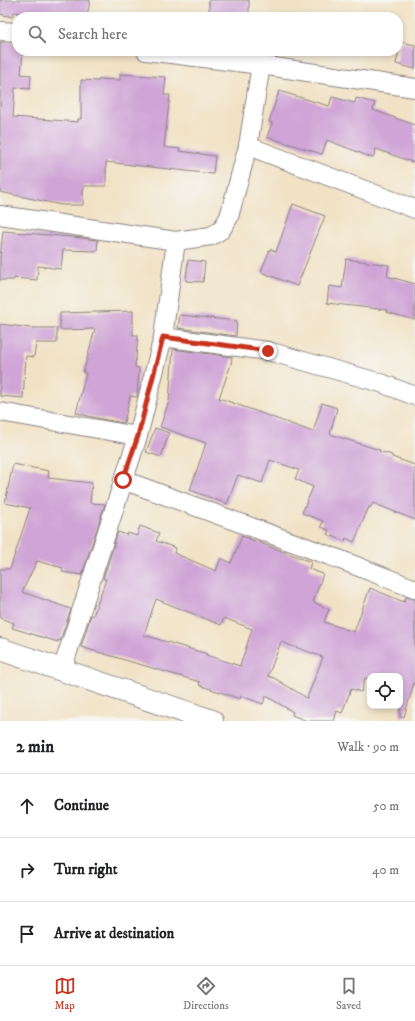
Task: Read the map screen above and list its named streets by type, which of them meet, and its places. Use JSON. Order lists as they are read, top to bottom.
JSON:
{
  "page": {
    "search": "Search here",
    "heading": ["2 min", "Walk · 90 m"],
    "list": [
      ["Continue", "50 m"],
      ["Turn right", "40 m"],
      "Arrive at destination"
    ],
    "nav": ["Map", "Directions", "Saved"]
  }
}
